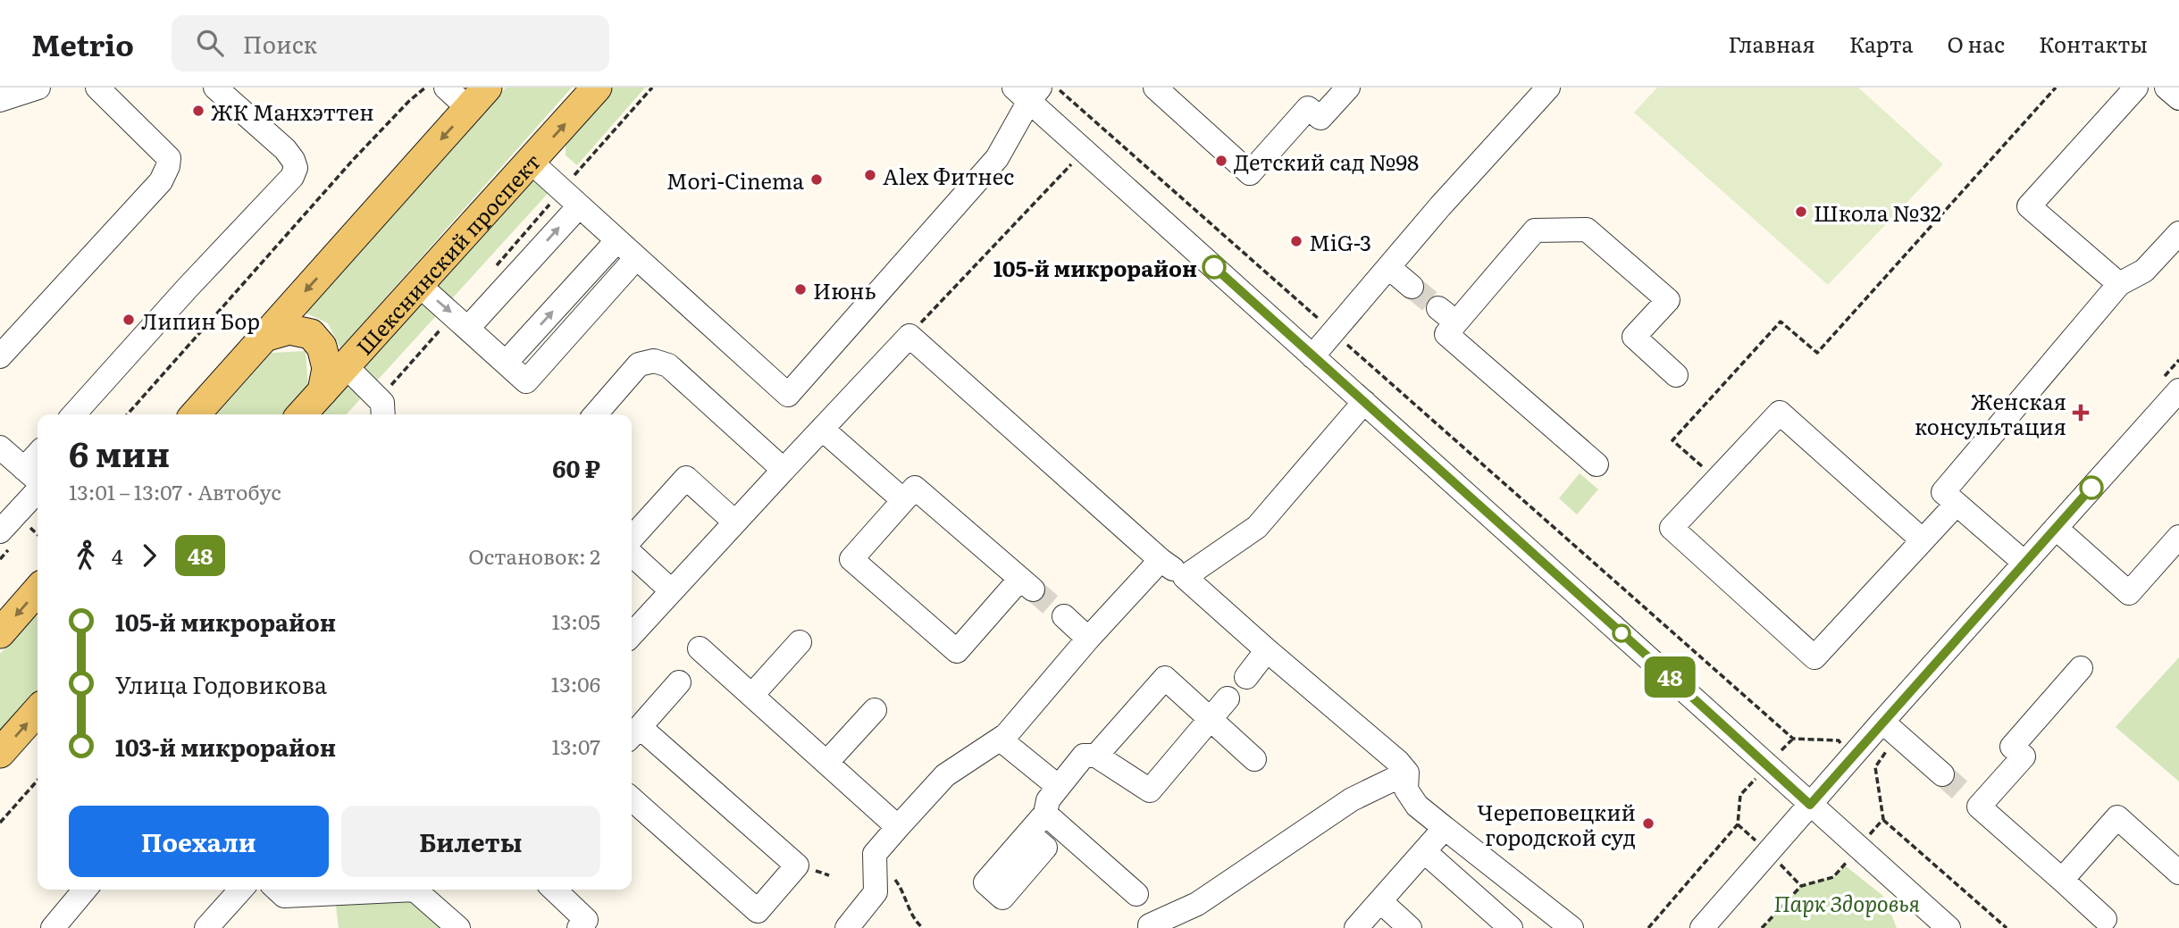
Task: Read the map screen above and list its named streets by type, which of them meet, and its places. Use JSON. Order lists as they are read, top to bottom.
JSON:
{
  "streets": {
    "main road": ["Шекснинский проспект"]
  },
  "parks": ["Парк Здоровья"],
  "places": {
    "other": [
      "ЖК Манхэттен",
      "Детский сад №98",
      "Alex Фитнес",
      "Mori-Cinema",
      "Школа №32",
      "MiG-3",
      "105-й микрорайон",
      "Июнь",
      "Липин Бор",
      "Череповецкий городской суд"
    ],
    "health": ["Женская консультация"]
  },
  "lines": ["bus line 48"],
  "page": {
    "header": "Metrio",
    "search": "Поиск",
    "nav": [
      "Главная",
      "Карта",
      "О нас",
      "Контакты"
    ],
    "on_map": "48",
    "heading": ["6 мин", "13:01 – 13:07 · Автобус", "60 ₽"],
    "legs": ["4", "48", "Остановок: 2"],
    "list": [
      {
        "name": "105-й микрорайон",
        "value": "13:05"
      },
      {
        "name": "Улица Годовикова",
        "value": "13:06"
      },
      {
        "name": "103-й микрорайон",
        "value": "13:07"
      }
    ],
    "buttons": ["Поехали", "Билеты"]
  }
}
